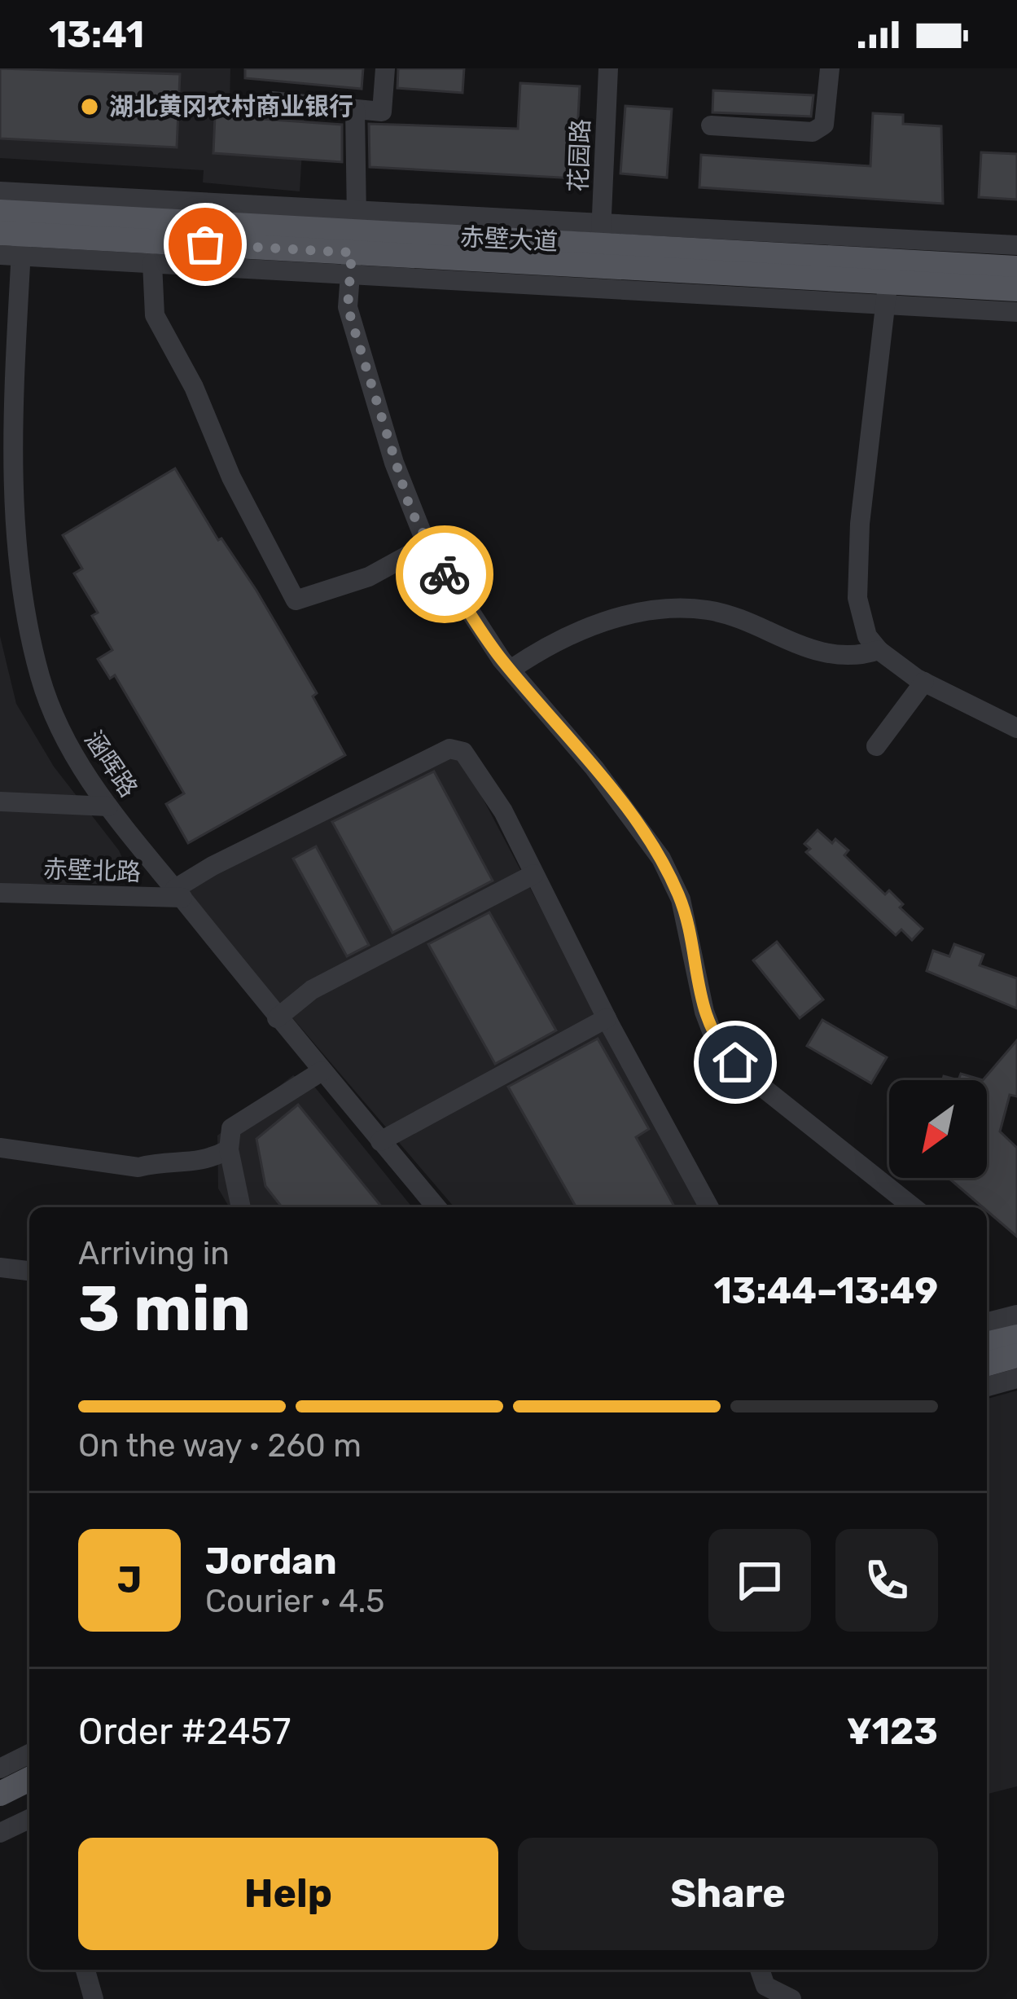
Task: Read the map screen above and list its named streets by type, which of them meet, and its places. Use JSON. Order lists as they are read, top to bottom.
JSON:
{
  "streets": {
    "main road": ["赤壁大道"],
    "street": ["花园路", "涵晖路", "赤壁北路"]
  },
  "crossings": [
    ["花园路", "赤壁大道"],
    ["赤壁大道", "涵晖路"],
    ["涵晖路", "赤壁北路"]
  ],
  "places": ["湖北黄冈农村商业银行"],
  "north": "bottom left",
  "page": {
    "status": "13:41",
    "heading": ["3 min", "Arriving in", "13:44–13:49"],
    "panel": [
      "Jordan",
      "Courier · 4.5",
      "Order #2457",
      "¥123"
    ],
    "bar": "On the way · 260 m",
    "round": "J",
    "buttons": ["Help", "Share"]
  }
}
